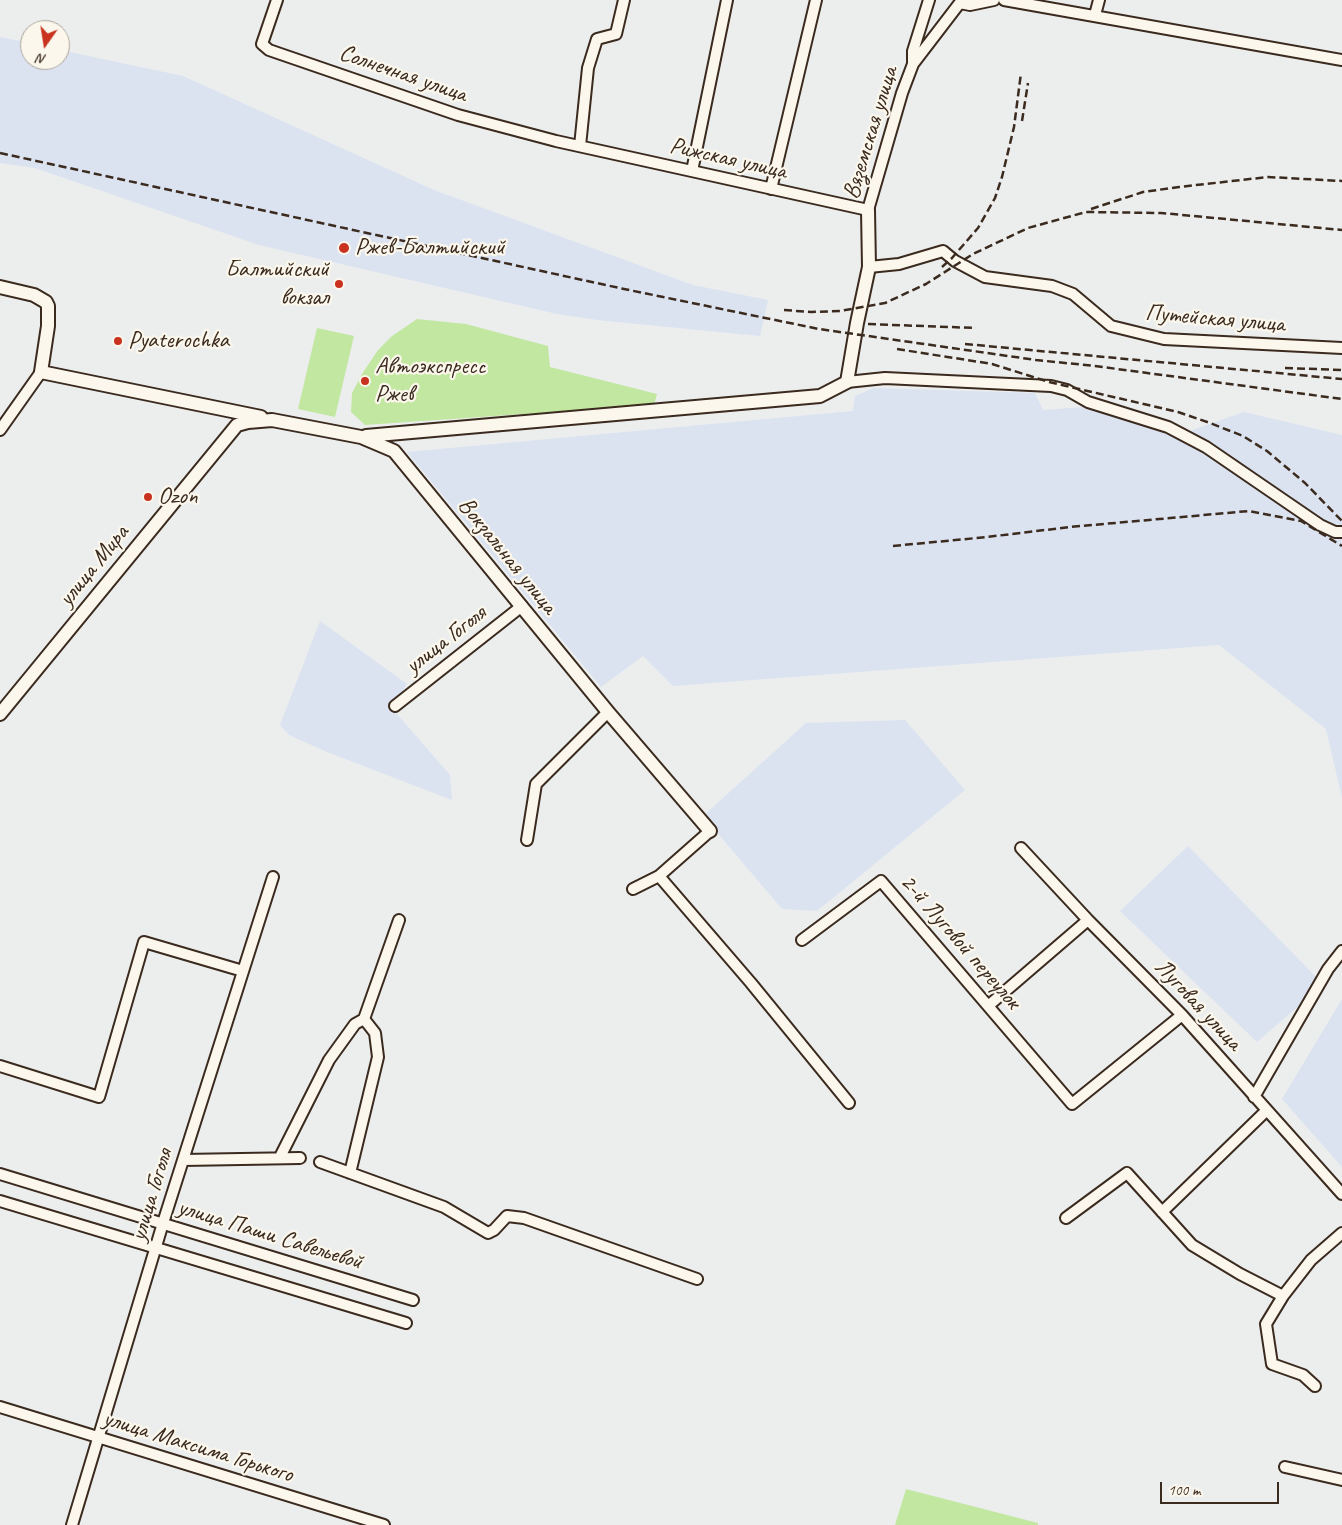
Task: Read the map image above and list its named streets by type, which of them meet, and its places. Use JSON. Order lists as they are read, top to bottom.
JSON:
{
  "streets": {
    "street": [
      "Солнечная улица",
      "Вяземская улица",
      "Рижская улица",
      "Путейская улица",
      "Вокзальная улица",
      "улица Мира",
      "улица Гоголя",
      "2-й Луговой переулок",
      "Луговая улица",
      "улица Паши Савельевой",
      "улица Максима Горького"
    ]
  },
  "crossings": [
    ["Солнечная улица", "Рижская улица"],
    ["Вяземская улица", "Рижская улица"],
    ["Вяземская улица", "Путейская улица"],
    ["Вокзальная улица", "улица Мира"],
    ["Вокзальная улица", "улица Гоголя"],
    ["улица Гоголя", "улица Паши Савельевой"],
    ["улица Гоголя", "улица Максима Горького"],
    ["2-й Луговой переулок", "Луговая улица"]
  ],
  "places": [
    "Ржев-Балтийский",
    "Балтийский вокзал",
    "Pyaterochka",
    "Автоэкспресс Ржев",
    "Ozon"
  ],
  "scale_bar": "100 m",
  "north": "bottom"
}
